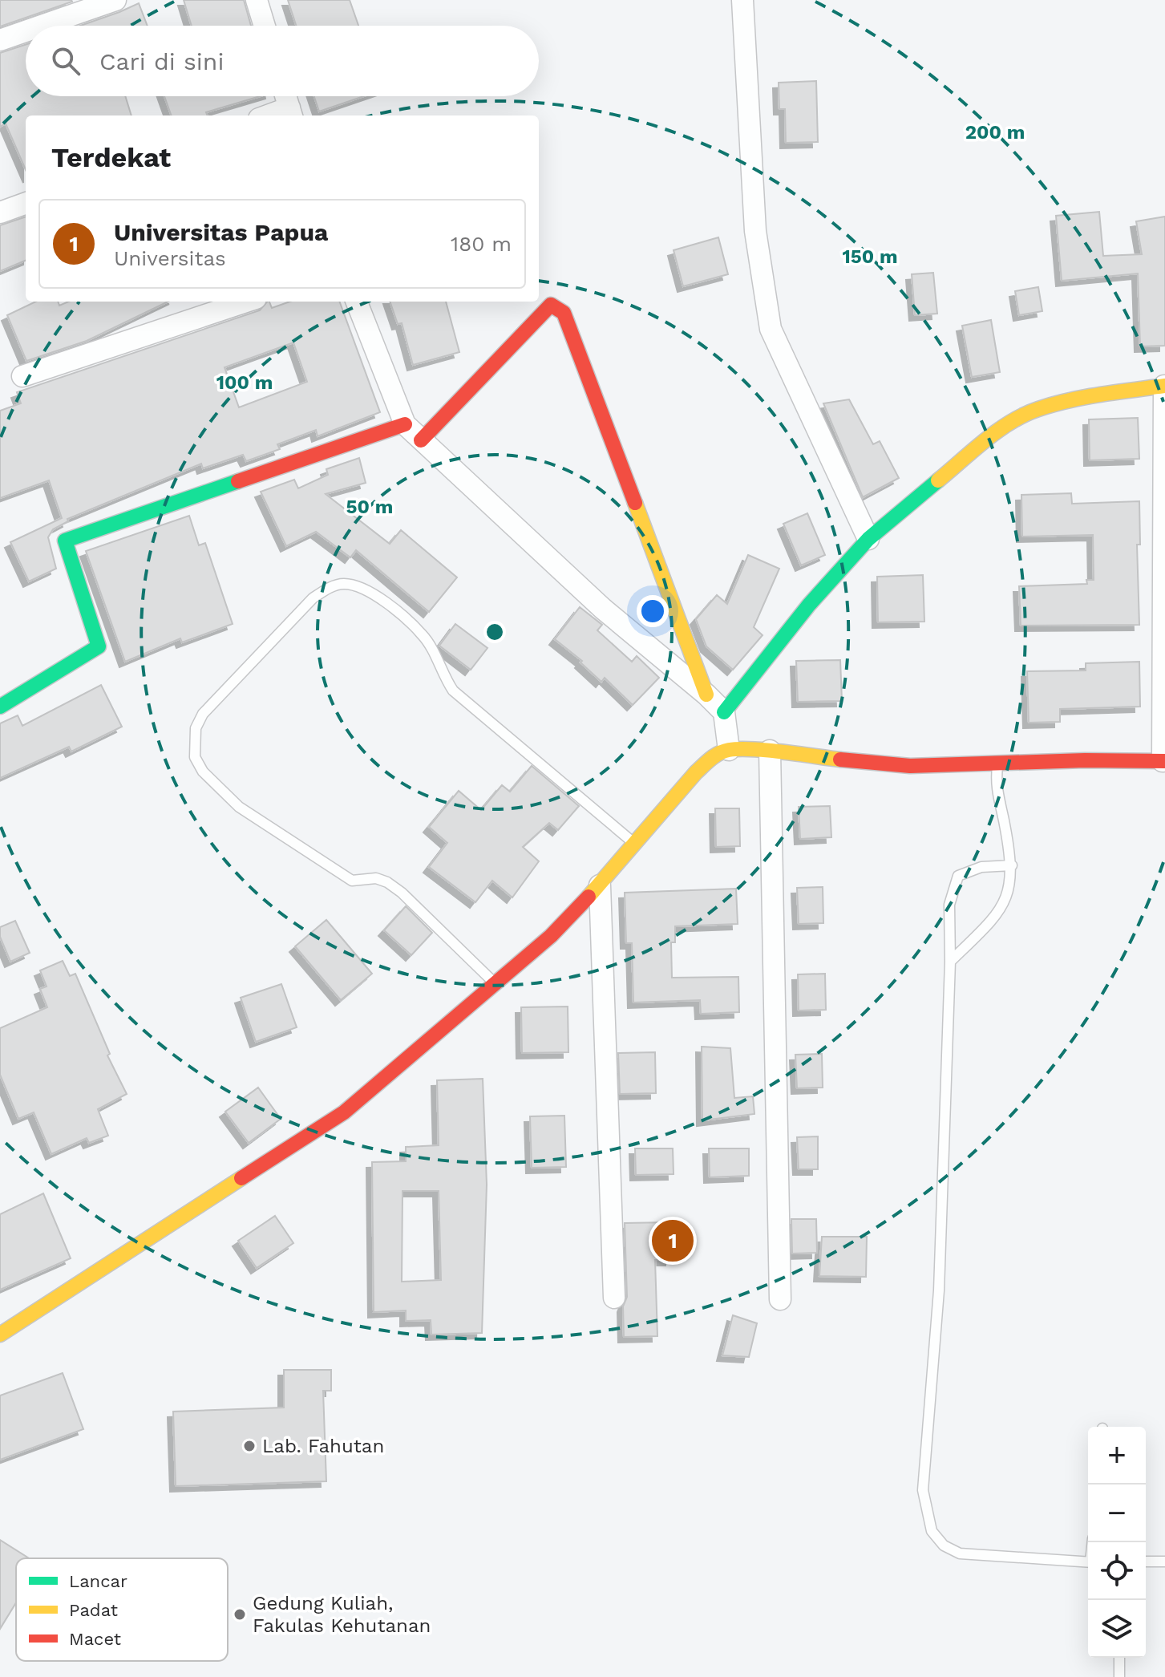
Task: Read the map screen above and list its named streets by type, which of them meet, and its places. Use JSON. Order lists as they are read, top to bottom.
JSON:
{
  "places": ["Lab. Fahutan", "Gedung Kuliah, Fakulas Kehutanan"],
  "legend": ["Lancar", "Padat", "Macet"],
  "page": {
    "search": "Cari di sini",
    "heading": "Terdekat",
    "list": [
      {
        "mark": "1",
        "name": "Universitas Papua",
        "note": "Universitas",
        "value": "180 m"
      }
    ],
    "pins": "1",
    "map_buttons": ["+", "−"]
  },
  "rings": [
    "200 m",
    "150 m",
    "100 m",
    "50 m"
  ]
}
